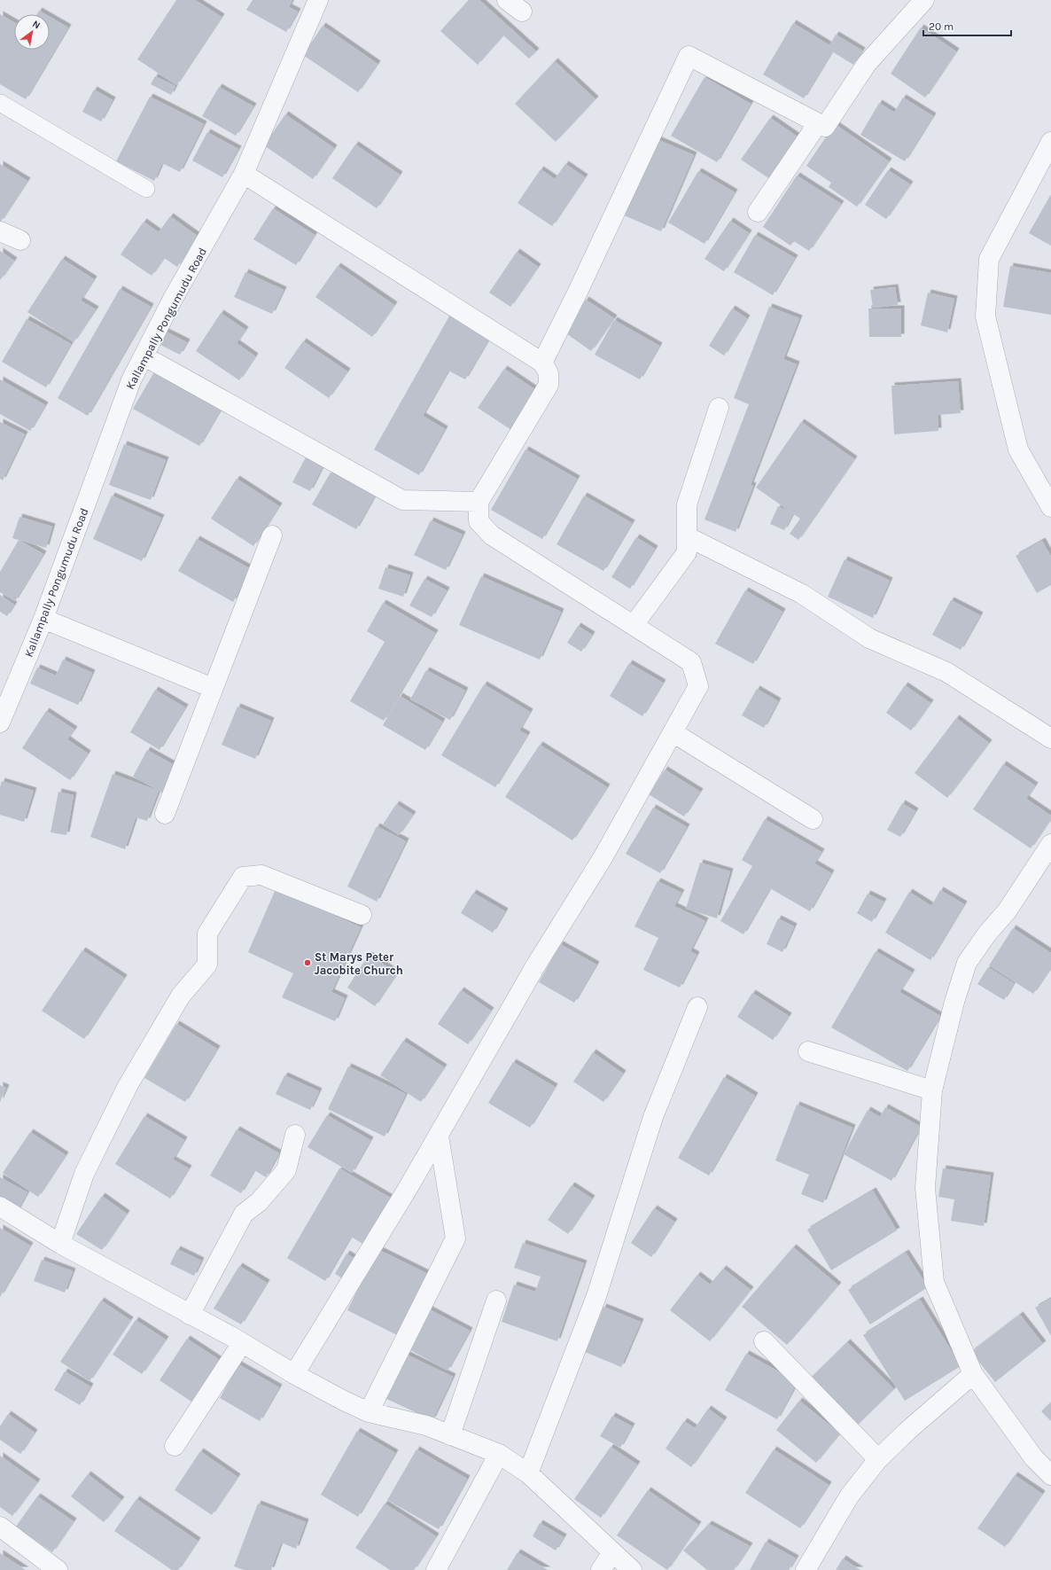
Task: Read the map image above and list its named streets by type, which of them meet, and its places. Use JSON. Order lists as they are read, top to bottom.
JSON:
{
  "streets": {
    "street": ["Kallampally Pongumudu Road"]
  },
  "places": ["St Marys Peter Jacobite Church"],
  "scale_bar": "20 m",
  "north": "top right"
}
